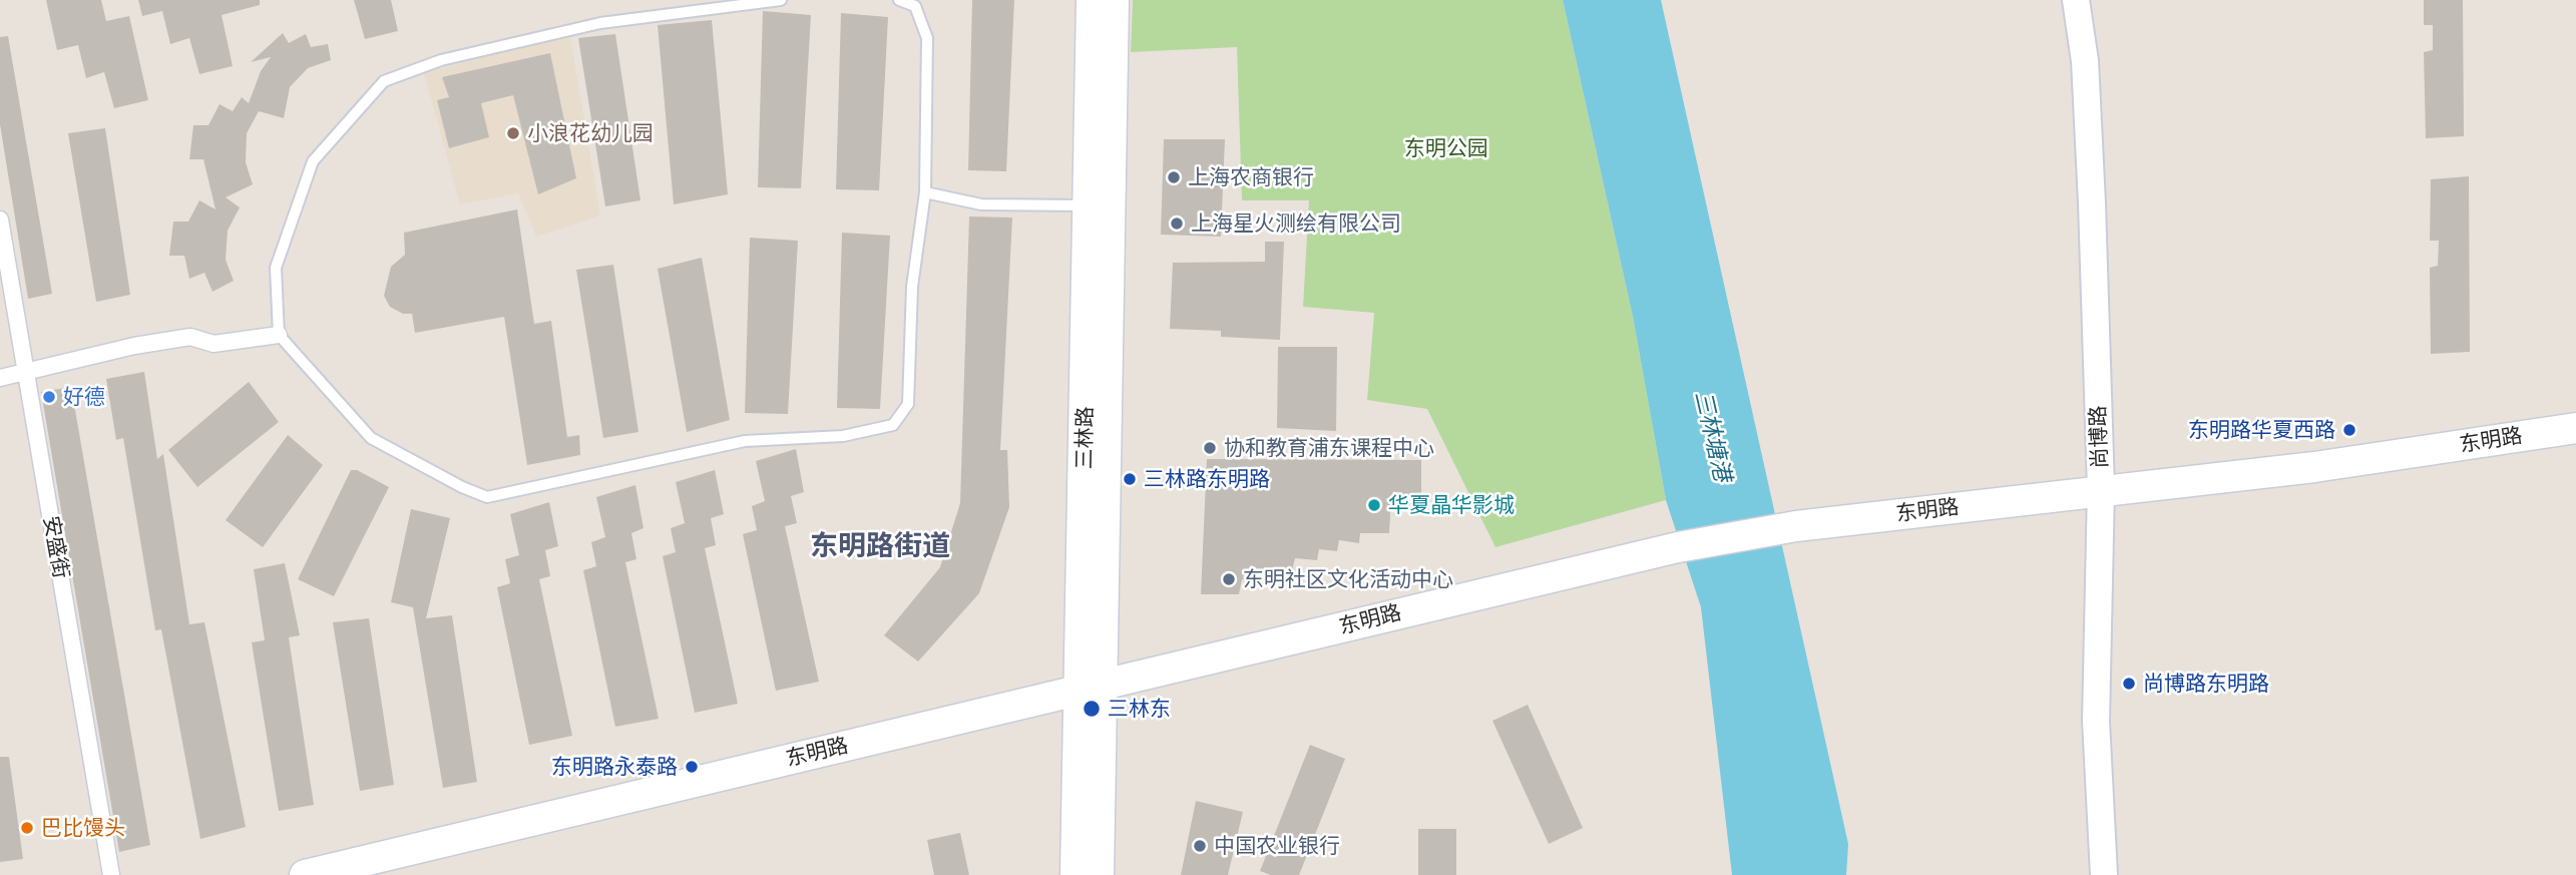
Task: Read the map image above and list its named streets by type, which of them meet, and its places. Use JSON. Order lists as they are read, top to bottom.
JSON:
{
  "streets": {
    "main road": ["三林路", "东明路"],
    "street": ["尚博路", "安盛街"]
  },
  "crossings": [
    ["尚博路", "东明路"],
    ["三林路", "东明路"]
  ],
  "districts": ["东明路街道"],
  "water": ["三林塘港"],
  "parks": ["东明公园"],
  "places": [
    "小浪花幼儿园",
    "上海农商银行",
    "上海星火测绘有限公司",
    "好德",
    "东明路华夏西路",
    "协和教育浦东课程中心",
    "三林路东明路",
    "华夏晶华影城",
    "东明社区文化活动中心",
    "尚博路东明路",
    "三林东",
    "东明路永泰路",
    "巴比馒头",
    "中国农业银行"
  ]
}
